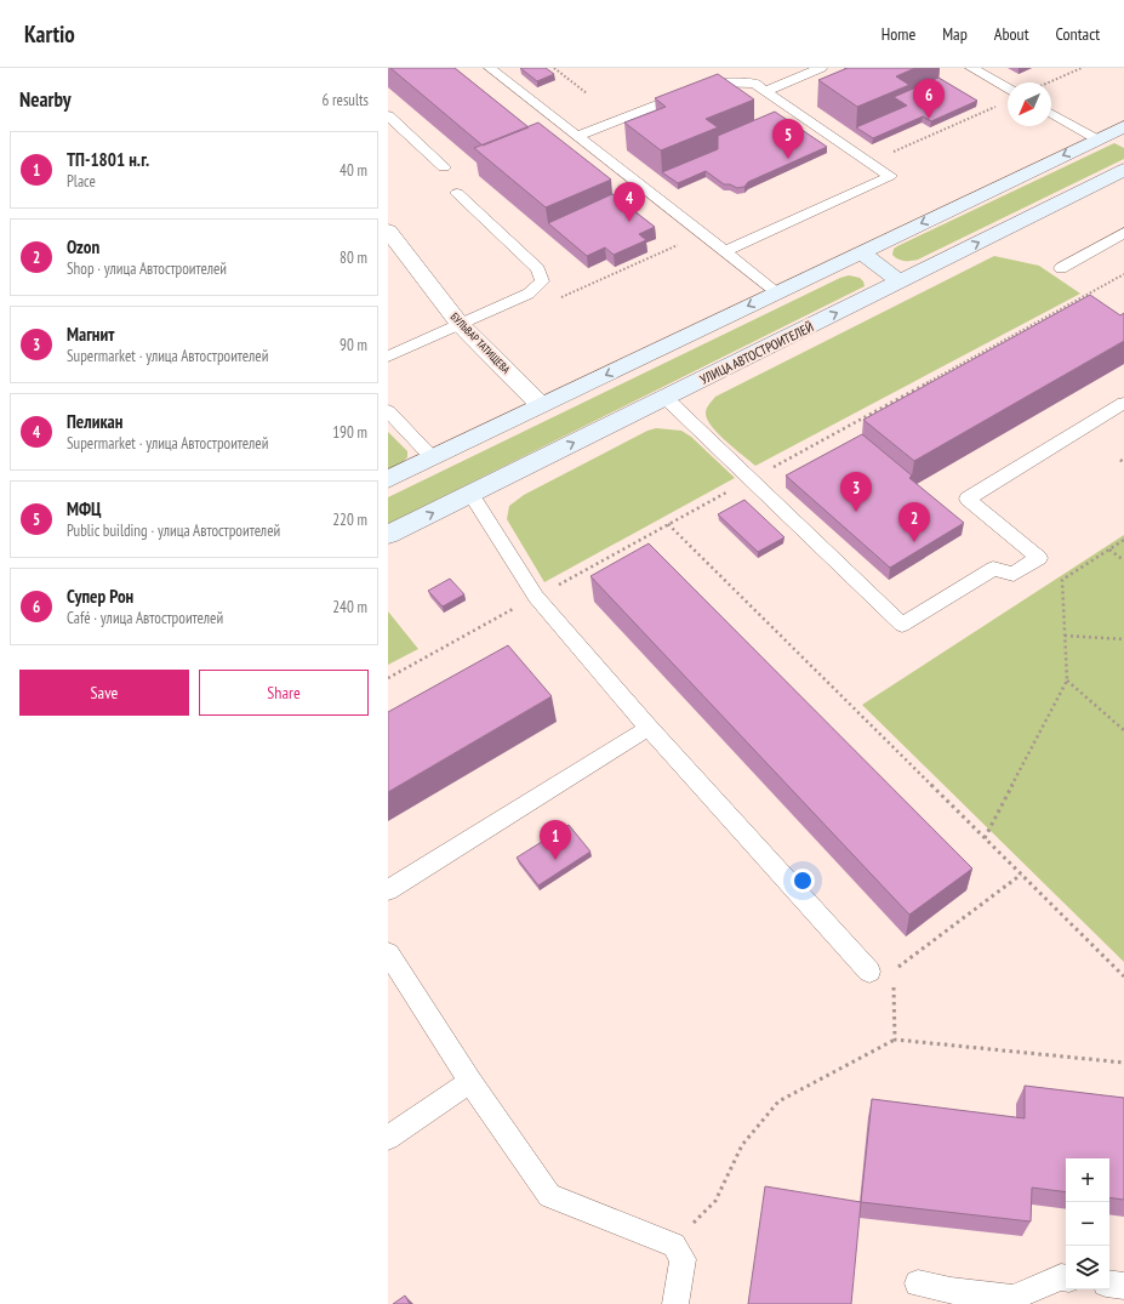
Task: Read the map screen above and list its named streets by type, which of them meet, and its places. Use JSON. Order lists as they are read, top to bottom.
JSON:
{
  "streets": {
    "main road": ["УЛИЦА АВТОСТРОИТЕЛЕЙ"],
    "street": ["БУЛЬВАР ТАТИЩЕВА"]
  },
  "north": "bottom left",
  "page": {
    "header": "Kartio",
    "nav": [
      "Home",
      "Map",
      "About",
      "Contact"
    ],
    "heading": ["Nearby", "6 results"],
    "pins": [
      "6",
      "5",
      "4",
      "3",
      "2",
      "1"
    ],
    "list": [
      {
        "mark": "1",
        "name": "ТП-1801 н.г.",
        "note": "Place",
        "value": "40 m"
      },
      {
        "mark": "2",
        "name": "Ozon",
        "note": "Shop · улица Автостроителей",
        "value": "80 m"
      },
      {
        "mark": "3",
        "name": "Магнит",
        "note": "Supermarket · улица Автостроителей",
        "value": "90 m"
      },
      {
        "mark": "4",
        "name": "Пеликан",
        "note": "Supermarket · улица Автостроителей",
        "value": "190 m"
      },
      {
        "mark": "5",
        "name": "МФЦ",
        "note": "Public building · улица Автостроителей",
        "value": "220 m"
      },
      {
        "mark": "6",
        "name": "Супер Рон",
        "note": "Café · улица Автостроителей",
        "value": "240 m"
      }
    ],
    "buttons": ["Save", "Share"],
    "map_buttons": ["+", "−"]
  }
}
